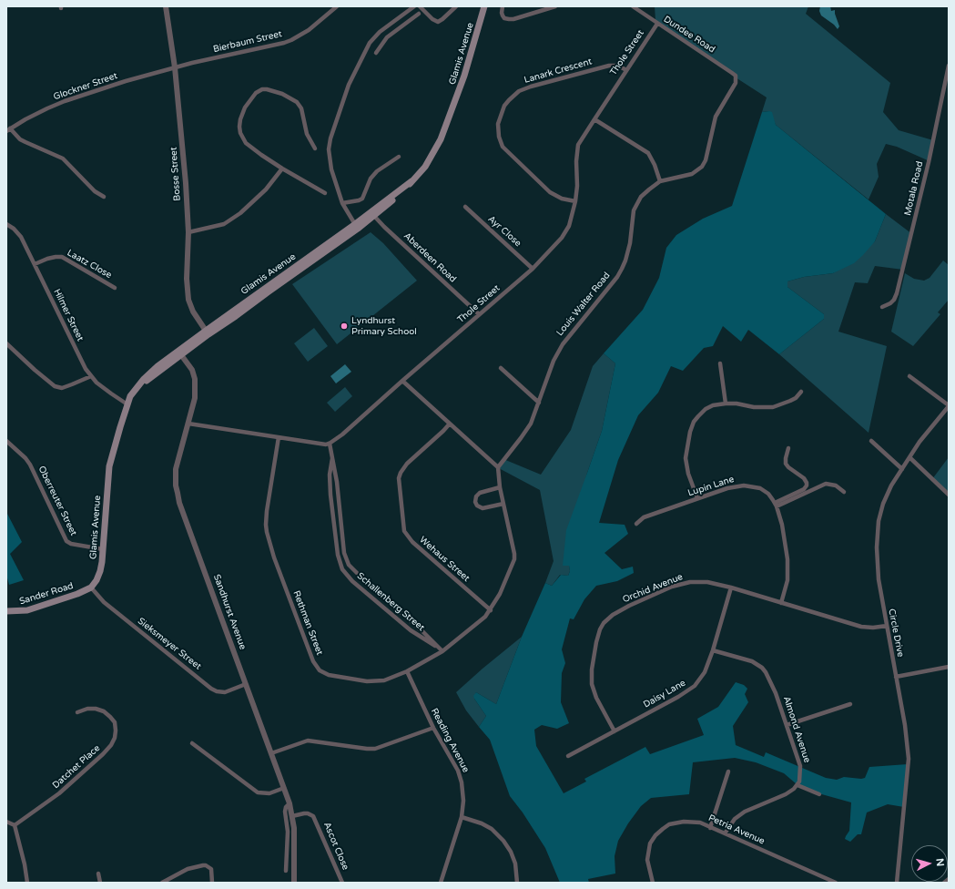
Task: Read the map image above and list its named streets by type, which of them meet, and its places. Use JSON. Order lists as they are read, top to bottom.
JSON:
{
  "streets": {
    "main road": ["Glamis Avenue", "Sander Road"],
    "street": [
      "Dundee Road",
      "Bierbaum Street",
      "Thole Street",
      "Lanark Crescent",
      "Glockner Street",
      "Bosse Street",
      "Motala Road",
      "Ayr Close",
      "Aberdeen Road",
      "Laatz Close",
      "Louis Walter Road",
      "Hilmer Street",
      "Lupin Lane",
      "Oberreuter Street",
      "Wehaus Street",
      "Orchid Avenue",
      "Schallenberg Street",
      "Sandhurst Avenue",
      "Rethman Street",
      "Circle Drive",
      "Sieksmeyer Street",
      "Daisy Lane",
      "Almond Avenue",
      "Reading Avenue",
      "Datchet Place",
      "Petria Avenue",
      "Ascot Close"
    ]
  },
  "crossings": [
    ["Dundee Road", "Thole Street"],
    ["Dundee Road", "Louis Walter Road"],
    ["Bierbaum Street", "Glockner Street"],
    ["Bierbaum Street", "Bosse Street"],
    ["Thole Street", "Lanark Crescent"],
    ["Thole Street", "Ayr Close"],
    ["Thole Street", "Aberdeen Road"],
    ["Thole Street", "Schallenberg Street"],
    ["Glamis Avenue", "Bosse Street"],
    ["Glamis Avenue", "Aberdeen Road"],
    ["Glamis Avenue", "Hilmer Street"],
    ["Glamis Avenue", "Oberreuter Street"],
    ["Glamis Avenue", "Sander Road"],
    ["Glamis Avenue", "Sandhurst Avenue"],
    ["Glamis Avenue", "Sieksmeyer Street"],
    ["Glockner Street", "Bosse Street"],
    ["Laatz Close", "Hilmer Street"],
    ["Louis Walter Road", "Rethman Street"],
    ["Lupin Lane", "Orchid Avenue"],
    ["Wehaus Street", "Rethman Street"],
    ["Orchid Avenue", "Circle Drive"],
    ["Orchid Avenue", "Daisy Lane"],
    ["Sander Road", "Sieksmeyer Street"],
    ["Schallenberg Street", "Rethman Street"],
    ["Sandhurst Avenue", "Sieksmeyer Street"],
    ["Sandhurst Avenue", "Ascot Close"],
    ["Rethman Street", "Reading Avenue"],
    ["Daisy Lane", "Almond Avenue"]
  ],
  "places": ["Lyndhurst Primary School"],
  "north": "right"
}
